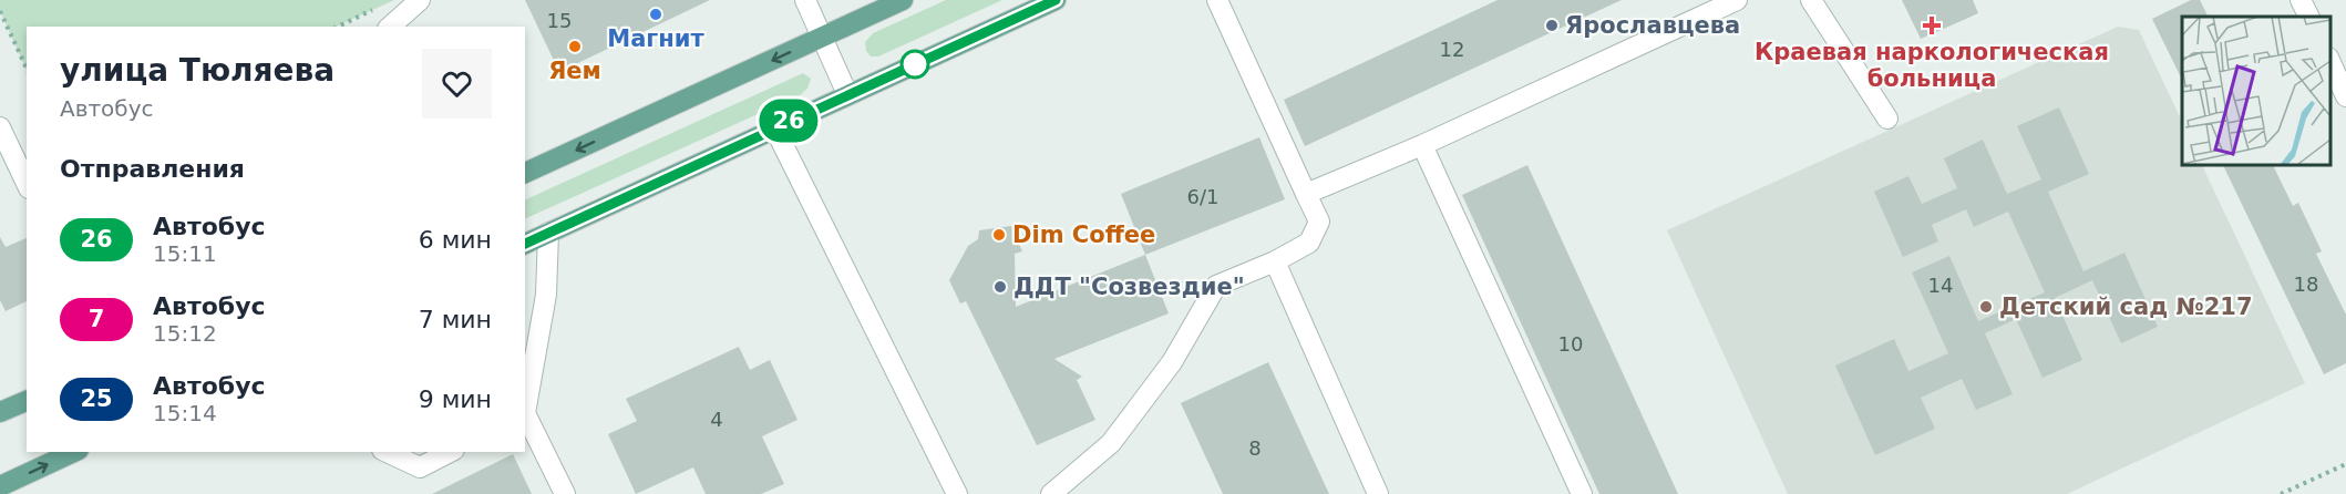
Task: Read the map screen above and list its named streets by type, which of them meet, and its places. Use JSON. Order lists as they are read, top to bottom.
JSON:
{
  "places": {
    "other": [
      "Магнит",
      "Ярославцева",
      "Яем",
      "Dim Coffee",
      "ДДТ \"Созвездие\"",
      "Детский сад №217"
    ],
    "health": ["Краевая наркологическая больница"]
  },
  "lines": ["bus line 26"],
  "house_numbers": [
    "15",
    "12",
    "6/1",
    "18",
    "14",
    "10",
    "4",
    "8"
  ],
  "page": {
    "on_map": "26",
    "heading": [
      ["улица Тюляева", "Автобус"],
      "Отправления"
    ],
    "list": [
      {
        "mark": "26",
        "name": "Автобус",
        "note": "15:11",
        "value": "6 мин"
      },
      {
        "mark": "7",
        "name": "Автобус",
        "note": "15:12",
        "value": "7 мин"
      },
      {
        "mark": "25",
        "name": "Автобус",
        "note": "15:14",
        "value": "9 мин"
      }
    ]
  }
}
